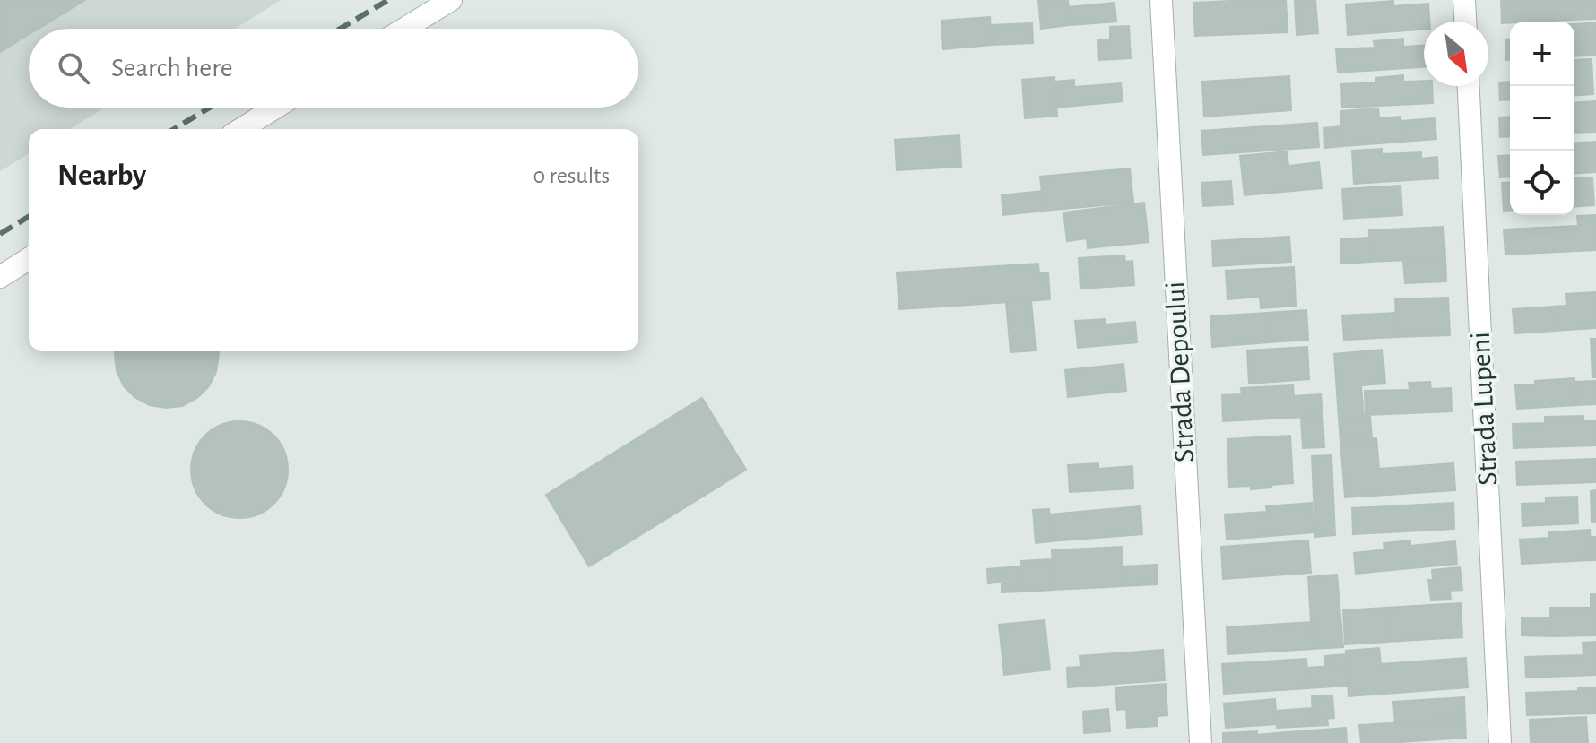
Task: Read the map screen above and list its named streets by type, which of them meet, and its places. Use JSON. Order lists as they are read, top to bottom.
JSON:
{
  "streets": {
    "street": ["Strada Depoului", "Strada Lupeni"]
  },
  "north": "bottom right",
  "page": {
    "map_buttons": ["+", "−"],
    "search": "Search here",
    "heading": ["Nearby", "0 results"]
  }
}
